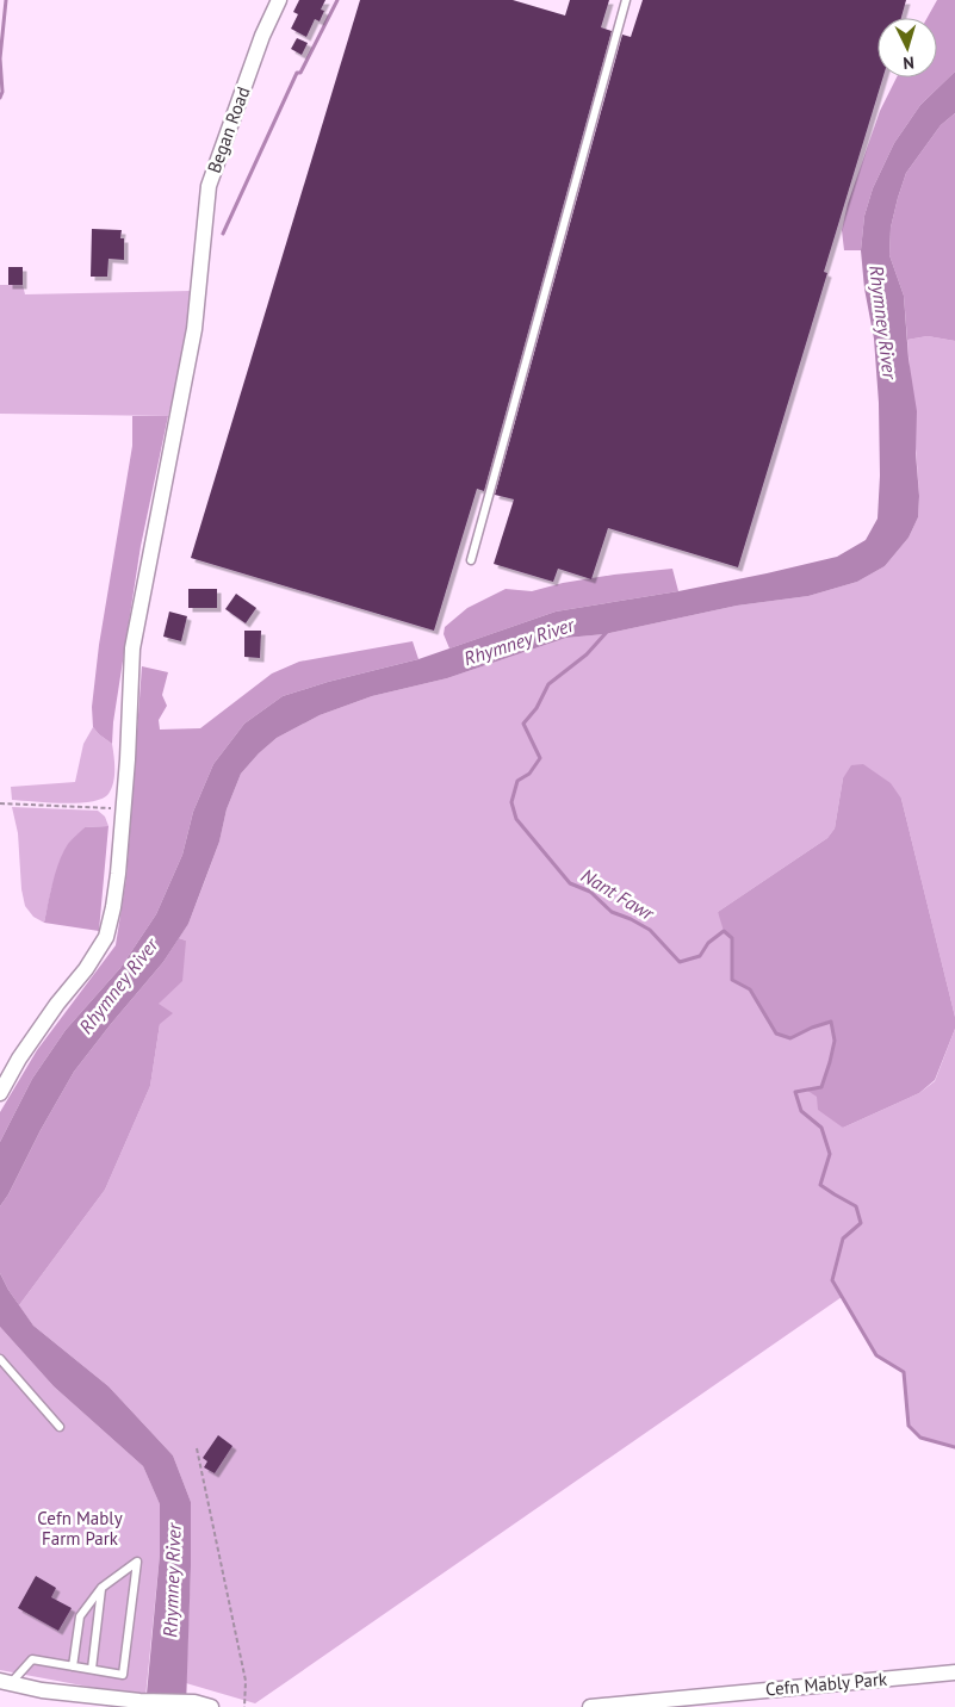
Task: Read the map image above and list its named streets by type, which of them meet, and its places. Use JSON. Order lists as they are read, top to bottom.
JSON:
{
  "streets": {
    "street": ["Began Road", "Cefn Mably Park"]
  },
  "water": ["Rhymney River", "Nant Fawr"],
  "parks": ["Cefn Mably Farm Park"],
  "north": "bottom"
}
